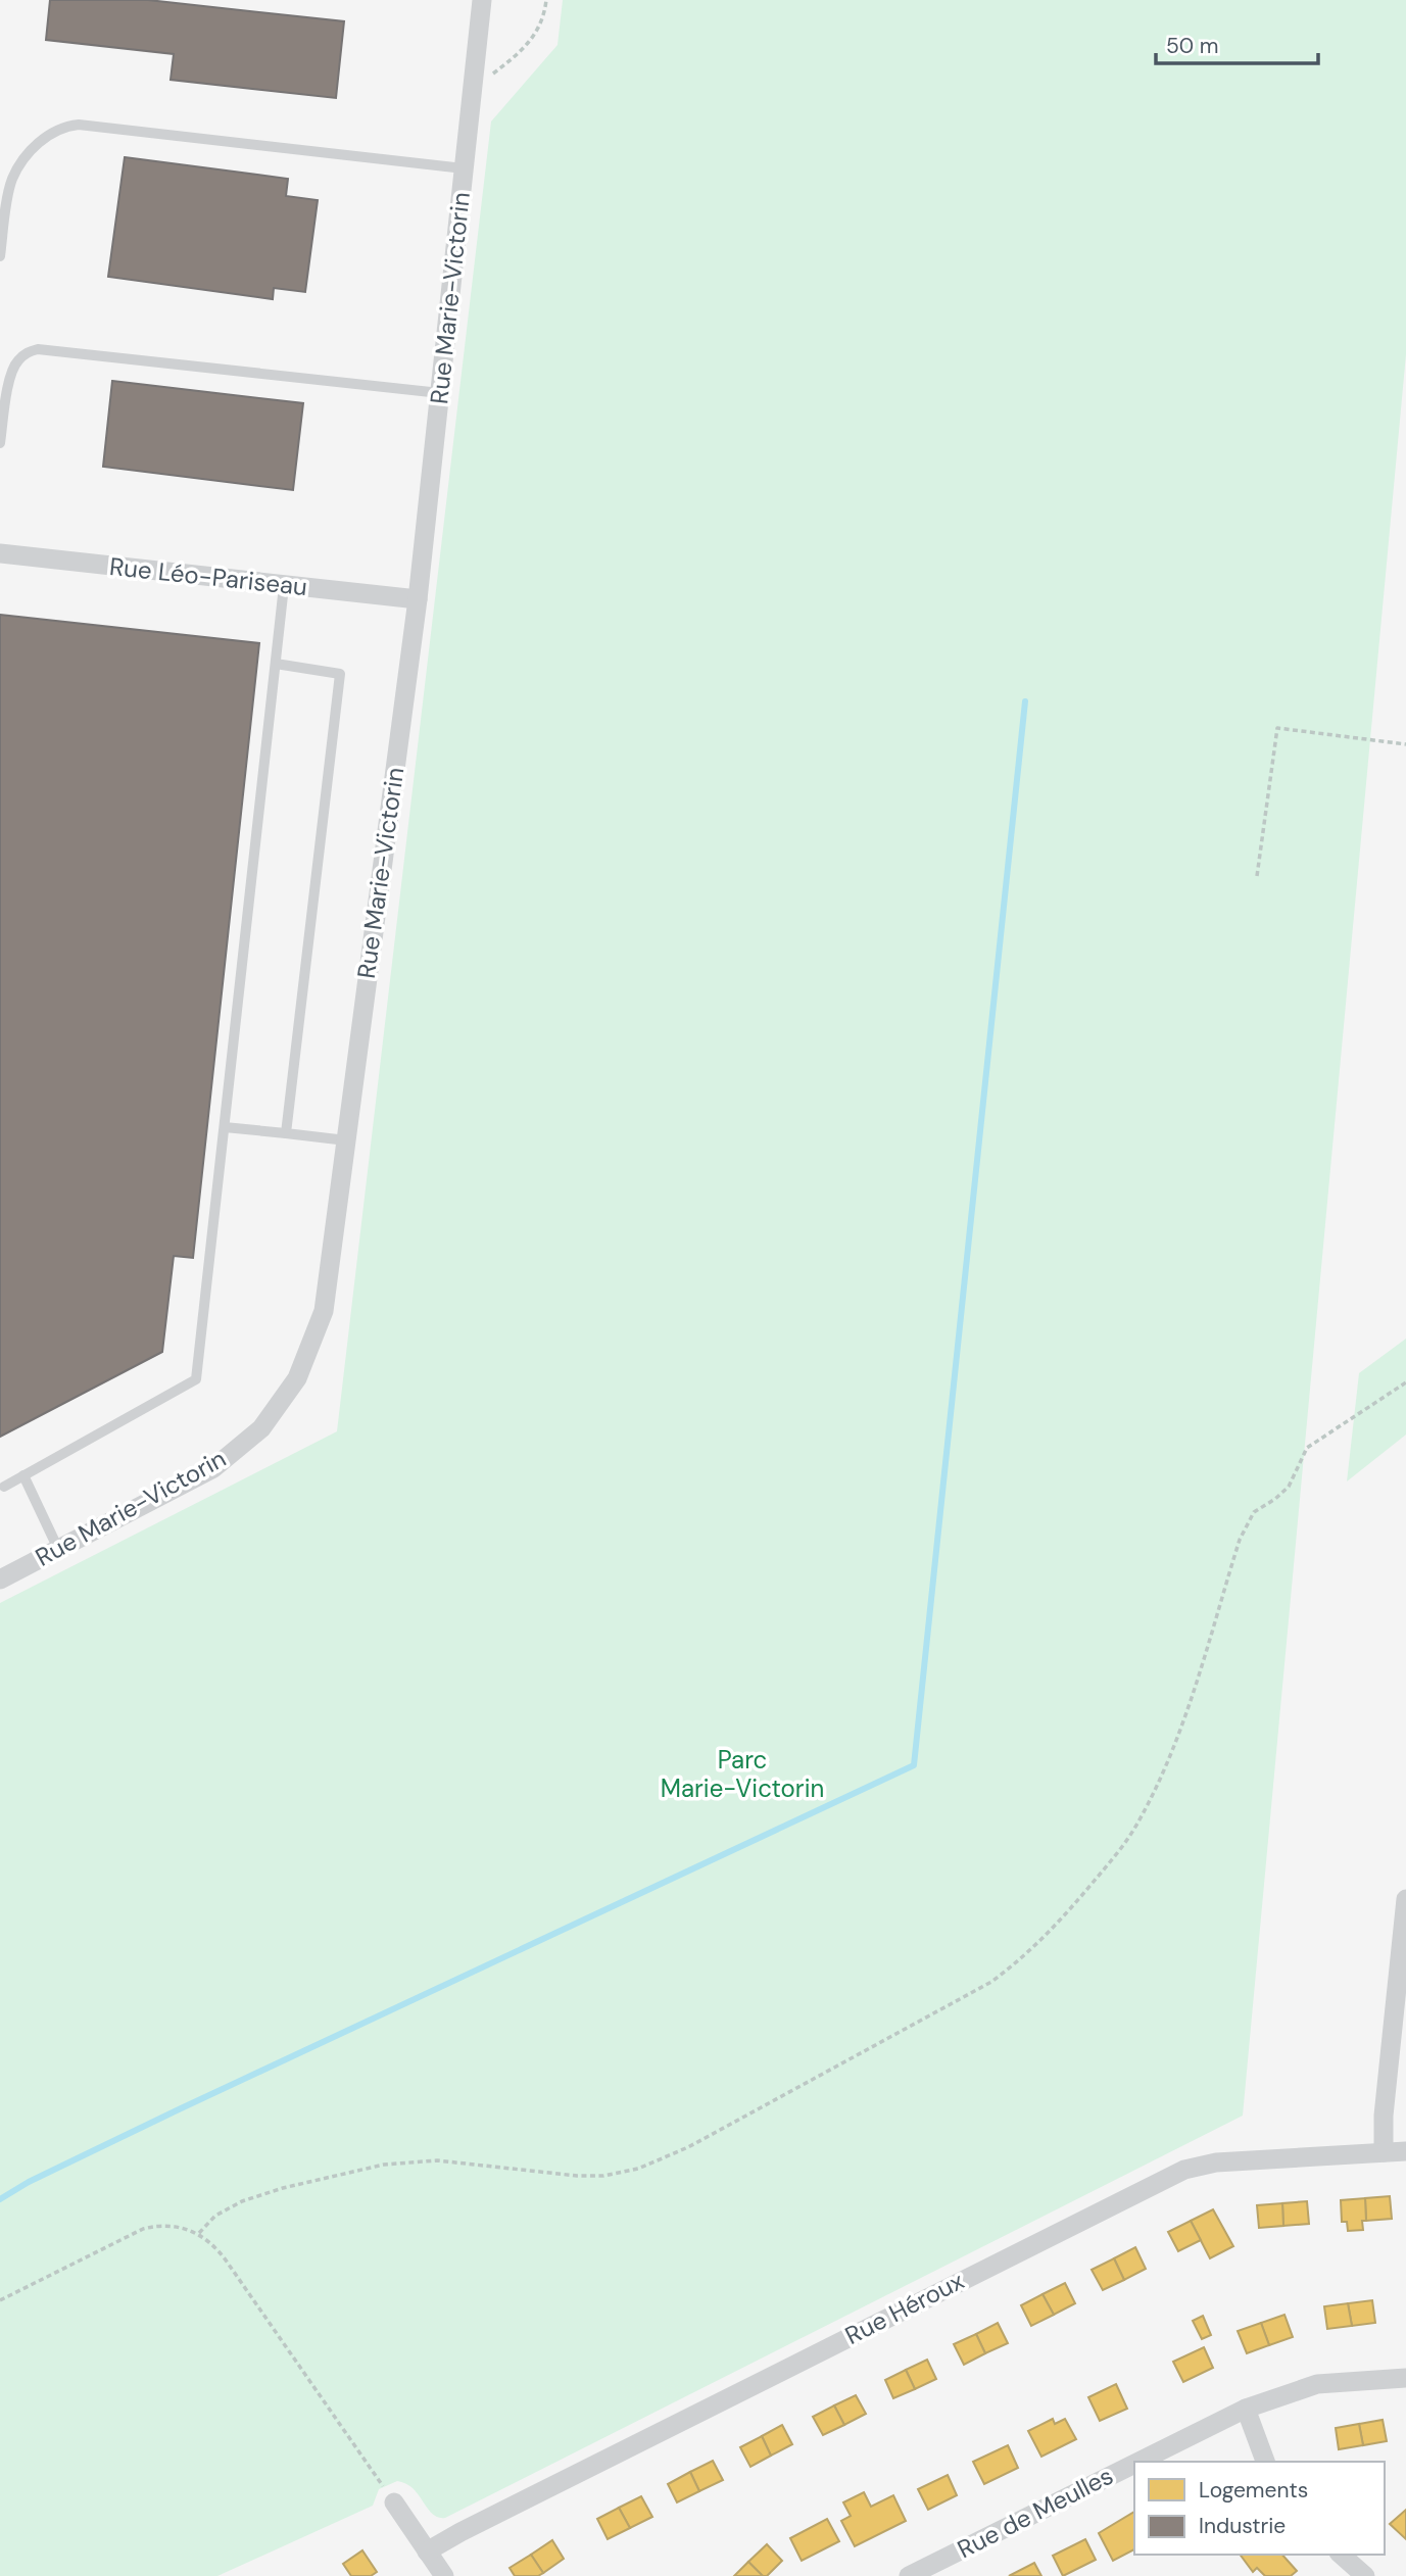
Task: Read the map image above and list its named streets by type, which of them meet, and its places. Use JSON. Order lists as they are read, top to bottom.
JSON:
{
  "streets": {
    "street": [
      "Rue Marie-Victorin",
      "Rue Léo-Pariseau",
      "Rue Héroux",
      "Rue de Meulles"
    ]
  },
  "crossings": [
    ["Rue Marie-Victorin", "Rue Léo-Pariseau"]
  ],
  "parks": ["Parc Marie-Victorin"],
  "legend": ["Logements", "Industrie"],
  "scale_bar": "50 m"
}
